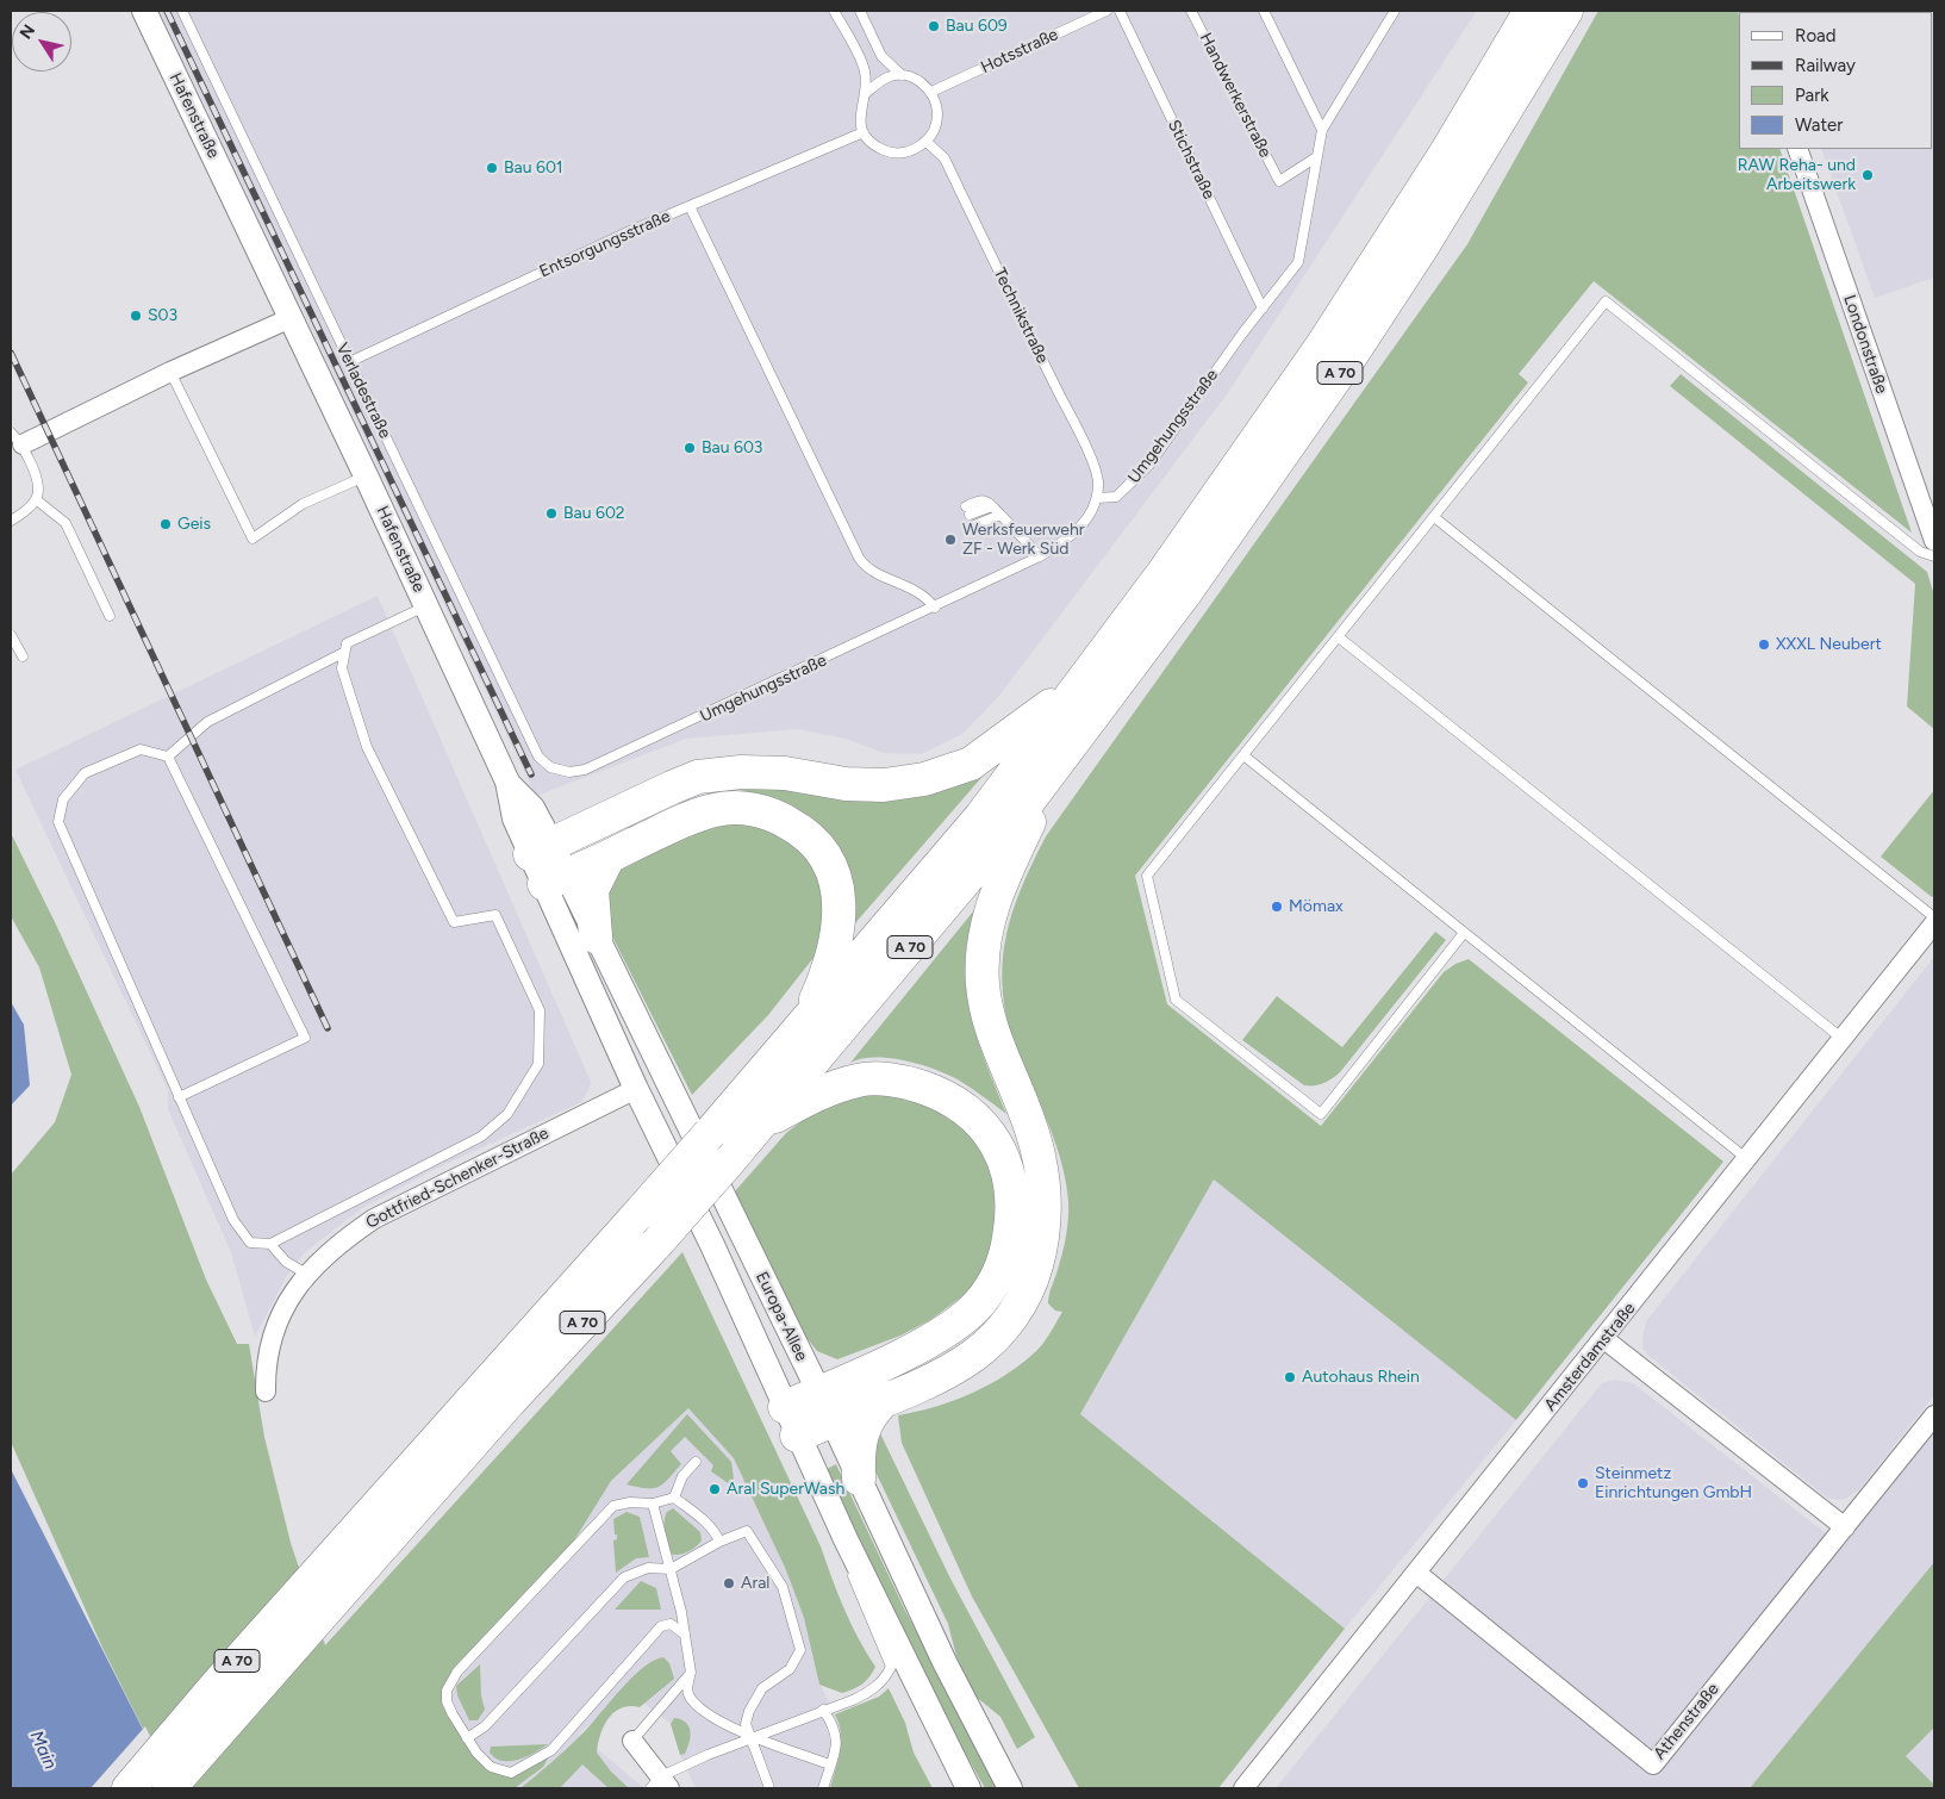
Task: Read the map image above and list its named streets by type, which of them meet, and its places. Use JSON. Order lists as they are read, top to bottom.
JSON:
{
  "streets": {
    "highway": ["A 70"],
    "street": [
      "Hafenstraße",
      "Londonstraße",
      "Gottfried-Schenker-Straße",
      "Europa-Allee",
      "Amsterdamstraße",
      "Athenstraße"
    ],
    "lane": [
      "Hotsstraße",
      "Handwerkerstraße",
      "Stichstraße",
      "Entsorgungsstraße",
      "Technikstraße",
      "Verladestraße",
      "Umgehungsstraße"
    ]
  },
  "crossings": [
    ["Hotsstraße", "Entsorgungsstraße"],
    ["Hotsstraße", "Technikstraße"],
    ["Handwerkerstraße", "Umgehungsstraße"],
    ["Hafenstraße", "Europa-Allee"],
    ["Stichstraße", "Umgehungsstraße"],
    ["Entsorgungsstraße", "Technikstraße"],
    ["Entsorgungsstraße", "Verladestraße"],
    ["Technikstraße", "Umgehungsstraße"],
    ["Verladestraße", "Umgehungsstraße"],
    ["Gottfried-Schenker-Straße", "Europa-Allee"],
    ["Amsterdamstraße", "Athenstraße"]
  ],
  "water": ["Main"],
  "places": [
    "Bau 609",
    "Bau 601",
    "RAW Reha- und Arbeitswerk",
    "S03",
    "Bau 603",
    "Bau 602",
    "Geis",
    "Werksfeuerwehr ZF - Werk Süd",
    "XXXL Neubert",
    "Mömax",
    "Autohaus Rhein",
    "Steinmetz Einrichtungen GmbH",
    "Aral SuperWash",
    "Aral"
  ],
  "legend": [
    "Road",
    "Railway",
    "Park",
    "Water"
  ],
  "north": "top left"
}
